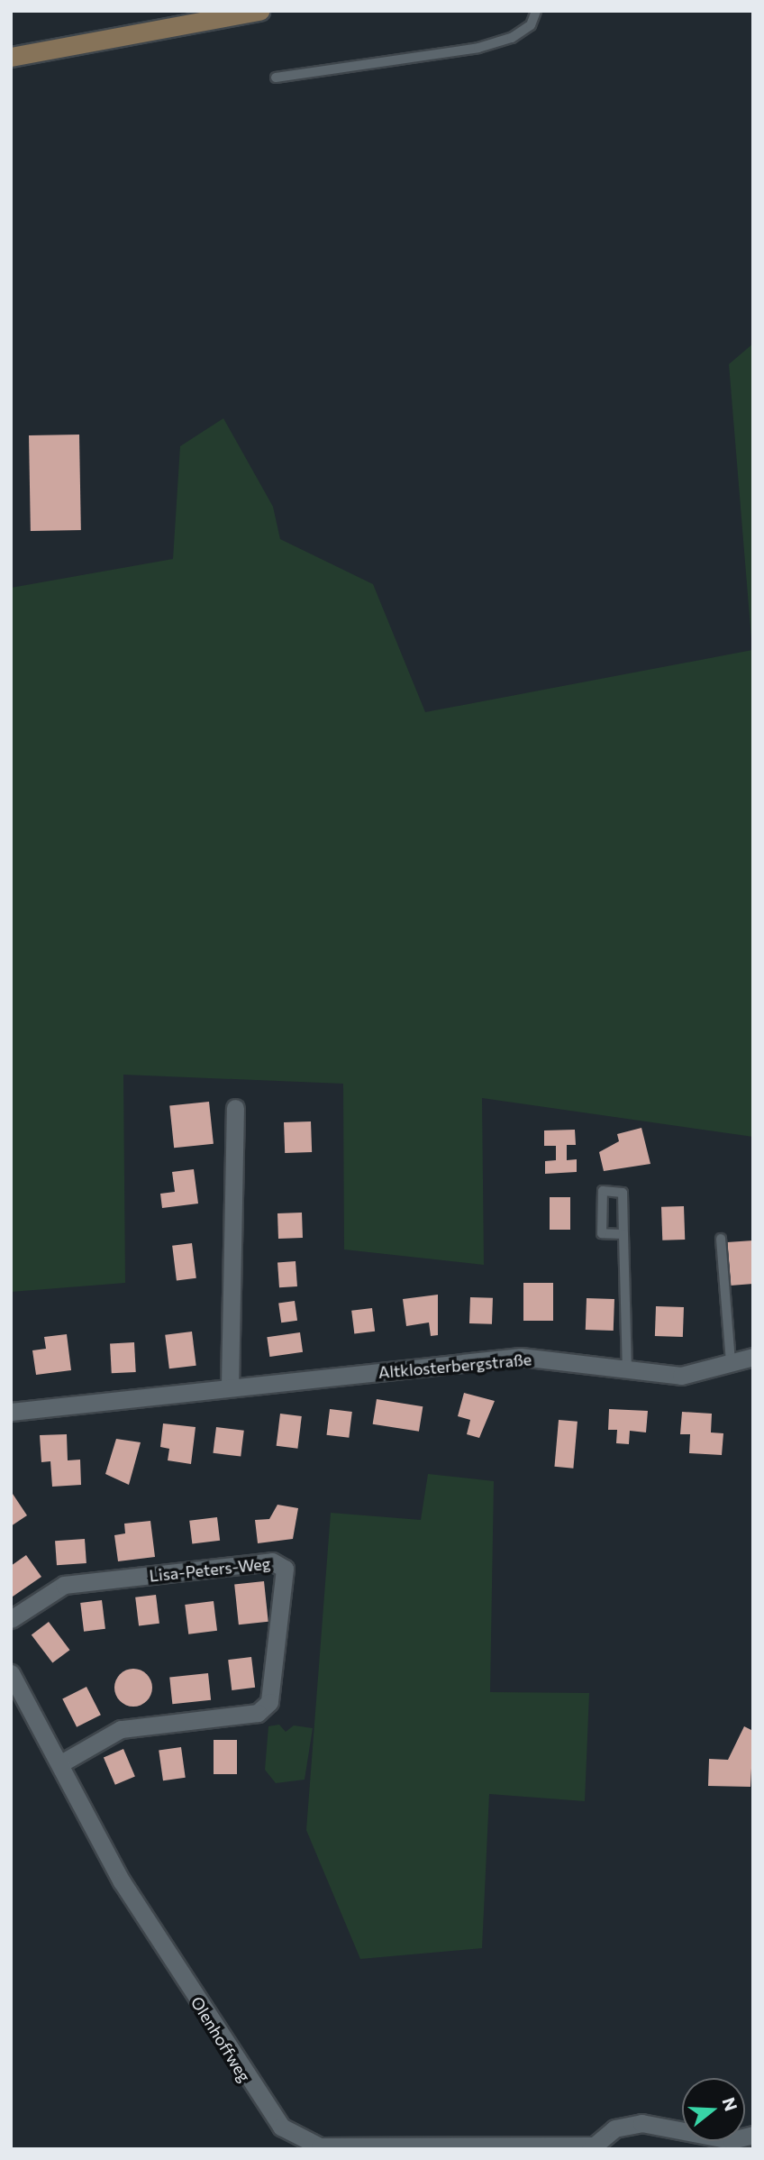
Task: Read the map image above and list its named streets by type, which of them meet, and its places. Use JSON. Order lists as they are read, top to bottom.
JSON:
{
  "streets": {
    "street": ["Altklosterbergstraße", "Lisa-Peters-Weg", "Olenhoffweg"]
  },
  "crossings": [
    ["Lisa-Peters-Weg", "Olenhoffweg"]
  ],
  "north": "right"
}
